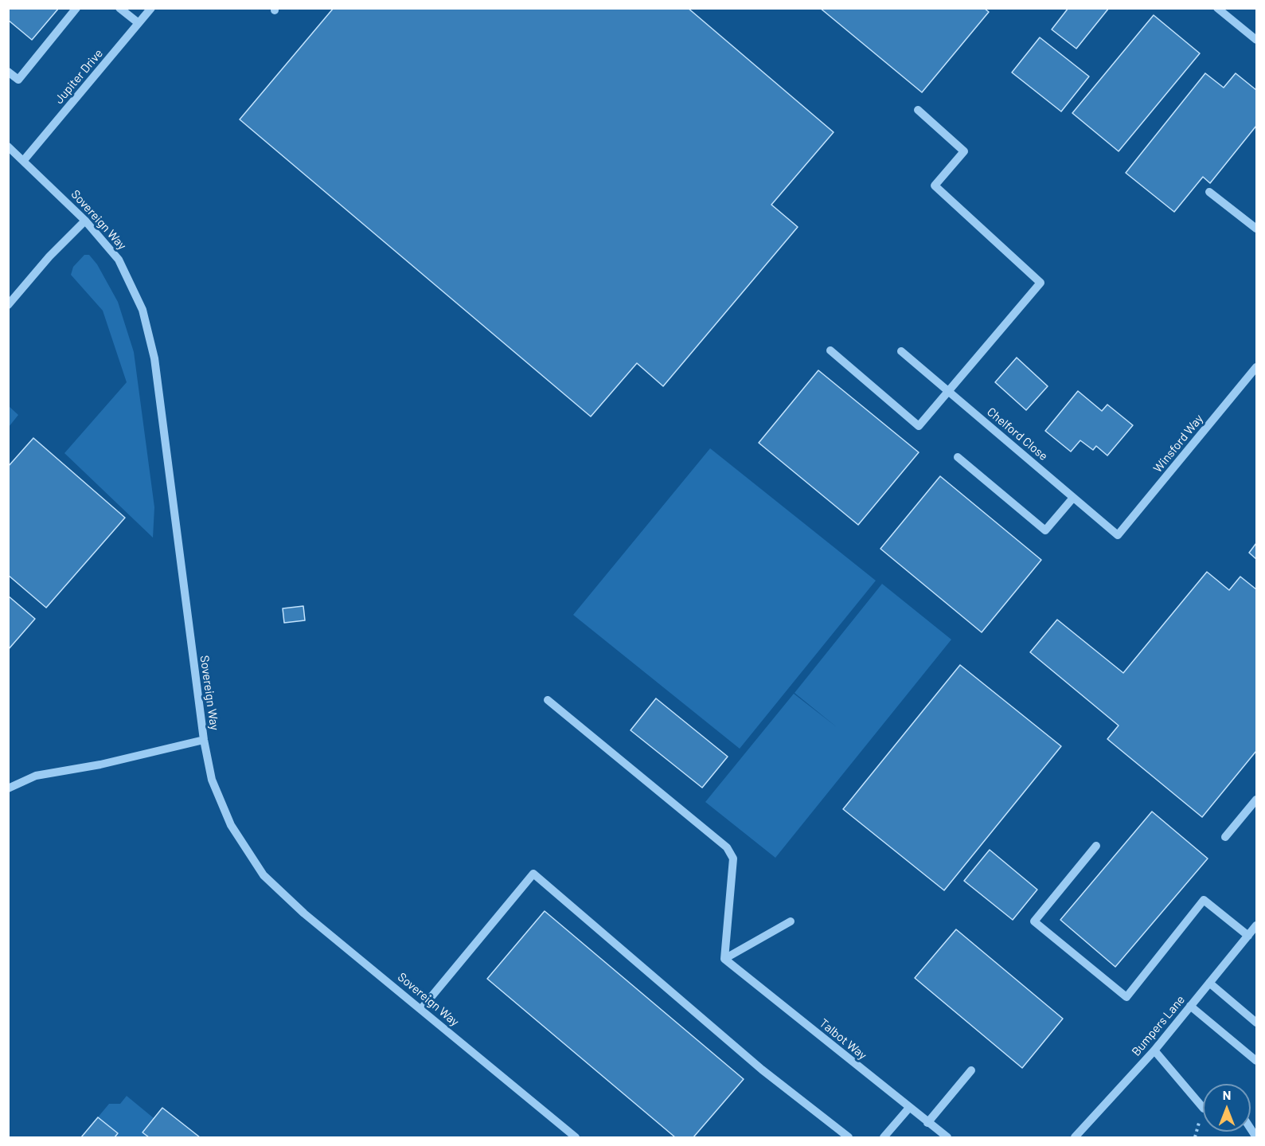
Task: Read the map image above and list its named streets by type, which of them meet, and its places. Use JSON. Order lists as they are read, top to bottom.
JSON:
{
  "streets": {
    "street": [
      "Jupiter Drive",
      "Sovereign Way",
      "Chelford Close",
      "Winsford Way",
      "Bumpers Lane",
      "Talbot Way"
    ]
  },
  "crossings": [
    ["Jupiter Drive", "Sovereign Way"],
    ["Chelford Close", "Winsford Way"]
  ],
  "north": "top"
}
